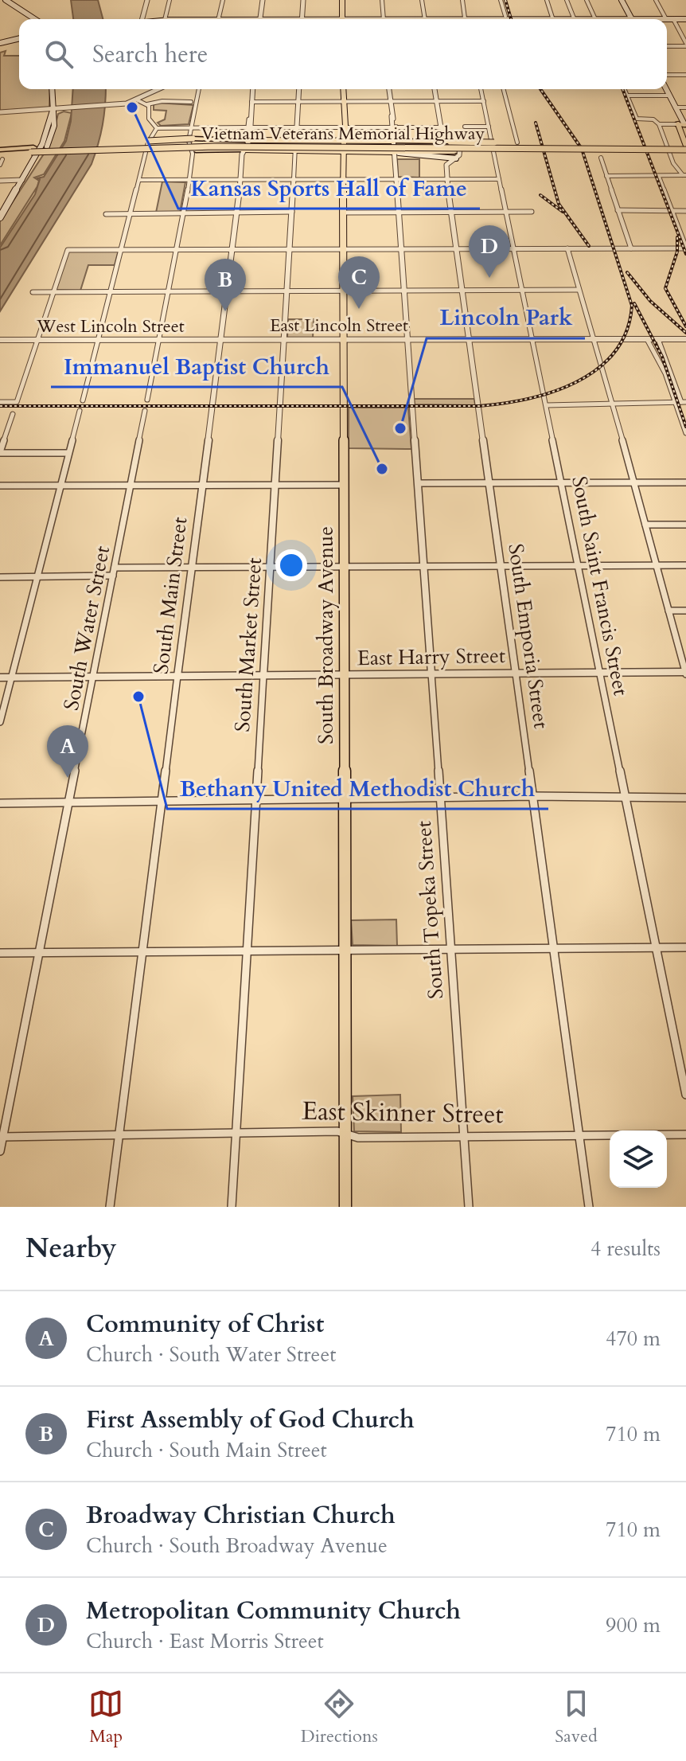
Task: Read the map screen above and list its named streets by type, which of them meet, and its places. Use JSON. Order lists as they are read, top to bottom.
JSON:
{
  "streets": {
    "highway": ["Vietnam Veterans Memorial Highway"],
    "main road": ["South Broadway Avenue"],
    "street": [
      "East Lincoln Street",
      "West Lincoln Street",
      "South Saint Francis Street",
      "South Main Street",
      "South Water Street",
      "South Emporia Street",
      "South Market Street",
      "East Harry Street",
      "South Topeka Street",
      "East Skinner Street"
    ]
  },
  "crossings": [
    ["East Lincoln Street", "West Lincoln Street"],
    ["East Lincoln Street", "South Saint Francis Street"],
    ["East Lincoln Street", "South Main Street"],
    ["East Lincoln Street", "South Broadway Avenue"],
    ["East Lincoln Street", "South Emporia Street"],
    ["East Lincoln Street", "South Market Street"],
    ["East Lincoln Street", "South Topeka Street"],
    ["West Lincoln Street", "South Main Street"],
    ["South Saint Francis Street", "East Harry Street"],
    ["South Main Street", "East Harry Street"],
    ["South Main Street", "East Skinner Street"],
    ["South Water Street", "East Harry Street"],
    ["South Water Street", "East Skinner Street"],
    ["South Broadway Avenue", "East Harry Street"],
    ["South Broadway Avenue", "East Skinner Street"],
    ["South Emporia Street", "East Harry Street"],
    ["South Emporia Street", "East Skinner Street"],
    ["South Market Street", "East Harry Street"],
    ["South Market Street", "East Skinner Street"],
    ["East Harry Street", "South Topeka Street"],
    ["South Topeka Street", "East Skinner Street"]
  ],
  "places": [
    "Kansas Sports Hall of Fame",
    "Lincoln Park",
    "Immanuel Baptist Church",
    "Bethany United Methodist Church"
  ],
  "page": {
    "search": "Search here",
    "pins": [
      "D",
      "C",
      "B",
      "A"
    ],
    "heading": ["Nearby", "4 results"],
    "list": [
      {
        "mark": "A",
        "name": "Community of Christ",
        "note": "Church · South Water Street",
        "value": "470 m"
      },
      {
        "mark": "B",
        "name": "First Assembly of God Church",
        "note": "Church · South Main Street",
        "value": "710 m"
      },
      {
        "mark": "C",
        "name": "Broadway Christian Church",
        "note": "Church · South Broadway Avenue",
        "value": "710 m"
      },
      {
        "mark": "D",
        "name": "Metropolitan Community Church",
        "note": "Church · East Morris Street",
        "value": "900 m"
      }
    ],
    "nav": ["Map", "Directions", "Saved"]
  }
}
